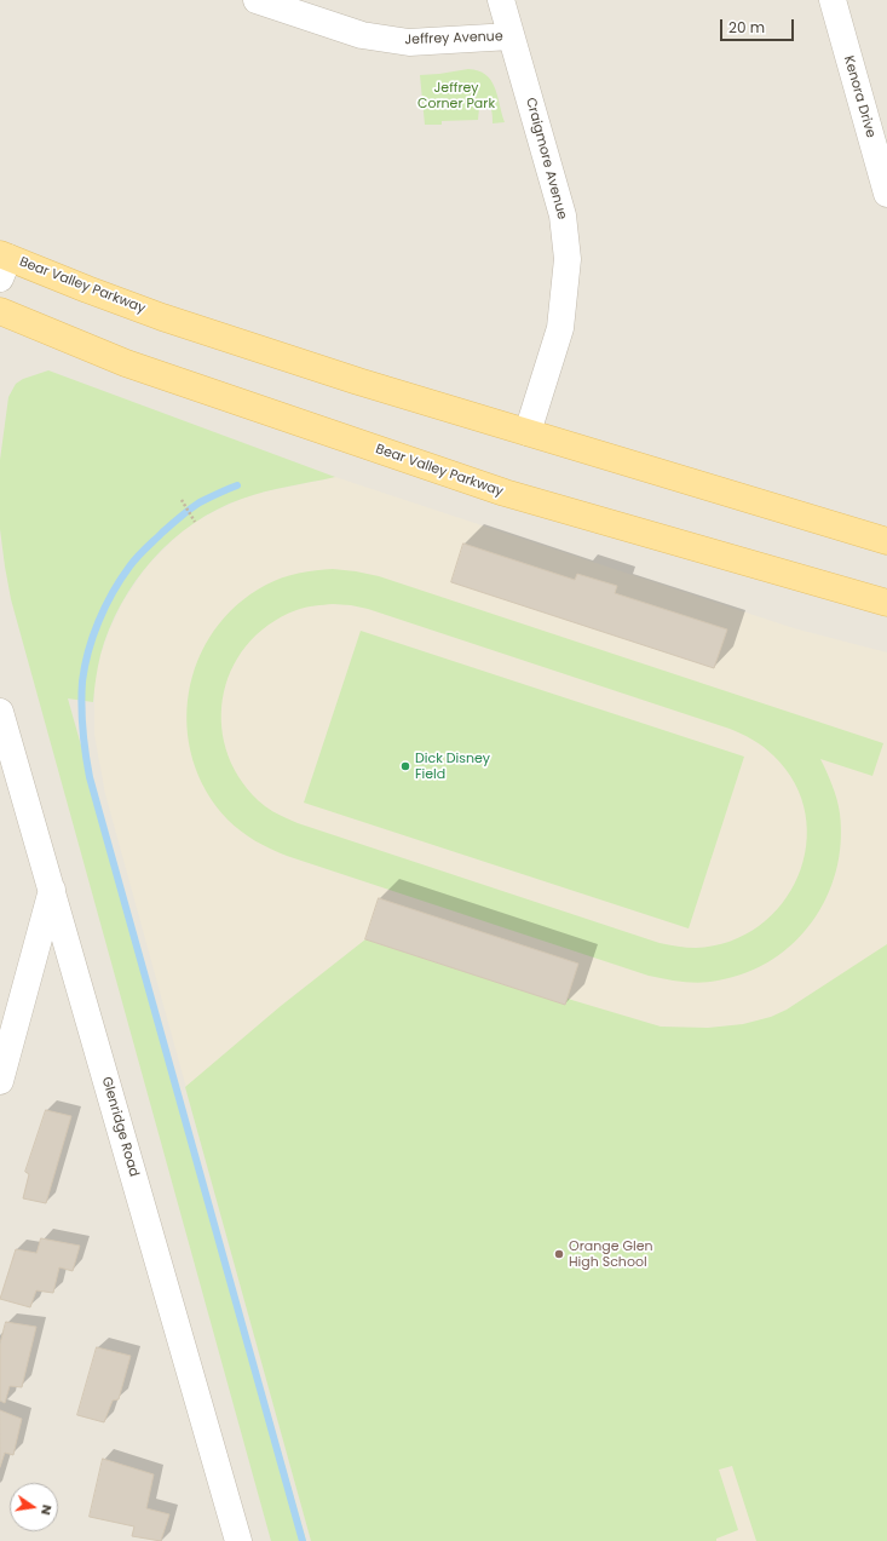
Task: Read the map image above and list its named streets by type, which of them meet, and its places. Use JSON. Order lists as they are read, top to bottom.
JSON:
{
  "streets": {
    "main road": ["Bear Valley Parkway"],
    "street": [
      "Jeffrey Avenue",
      "Kenora Drive",
      "Craigmore Avenue",
      "Glenridge Road"
    ]
  },
  "crossings": [
    ["Jeffrey Avenue", "Craigmore Avenue"],
    ["Craigmore Avenue", "Bear Valley Parkway"]
  ],
  "parks": ["Jeffrey Corner Park"],
  "places": ["Dick Disney Field", "Orange Glen High School"],
  "scale_bar": "20 m",
  "north": "right"
}
